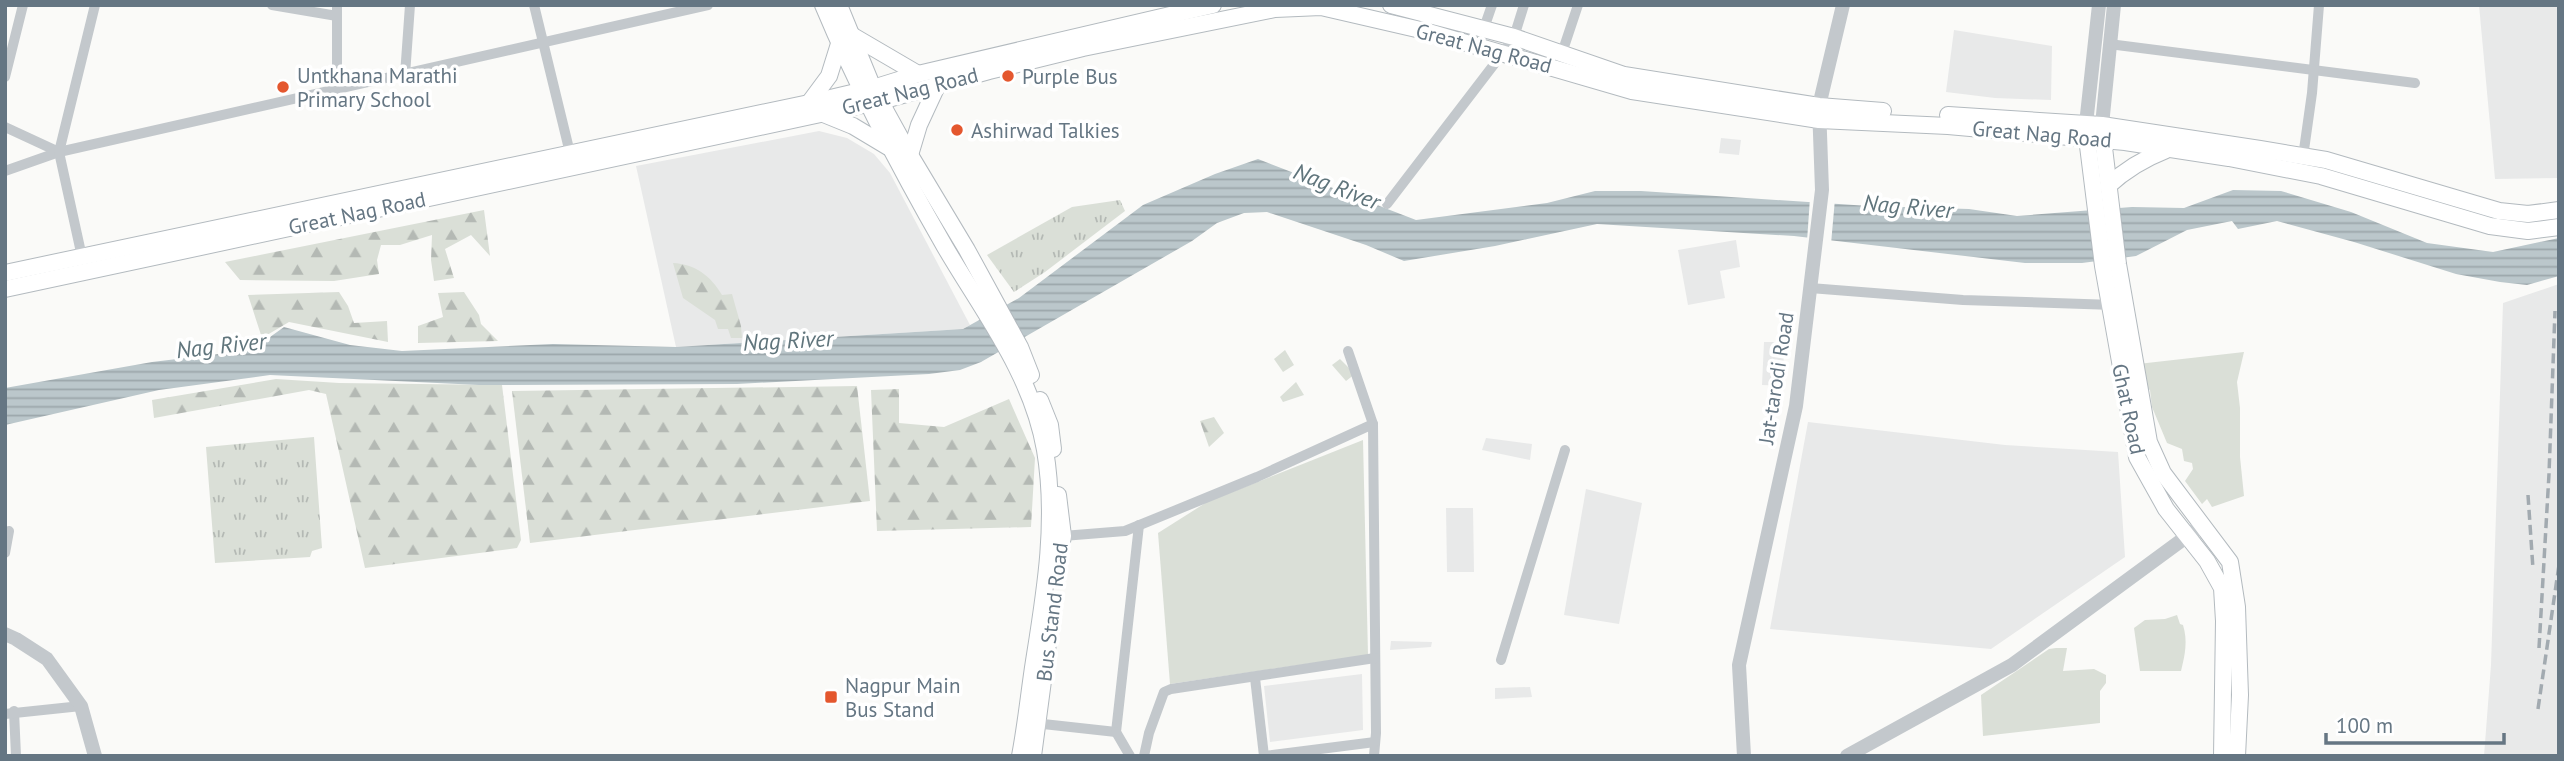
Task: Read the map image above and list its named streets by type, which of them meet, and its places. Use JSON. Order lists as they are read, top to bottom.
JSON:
{
  "streets": {
    "main road": ["Great Nag Road", "Ghat Road", "Bus Stand Road"],
    "street": ["Jat-tarodi Road"]
  },
  "crossings": [
    ["Great Nag Road", "Jat-tarodi Road"],
    ["Great Nag Road", "Ghat Road"]
  ],
  "water": ["Nag River"],
  "places": {
    "other": ["Purple Bus", "Untkhana Marathi Primary School", "Ashirwad Talkies"],
    "transit": ["Nagpur Main Bus Stand"]
  },
  "scale_bar": "100 m"
}
